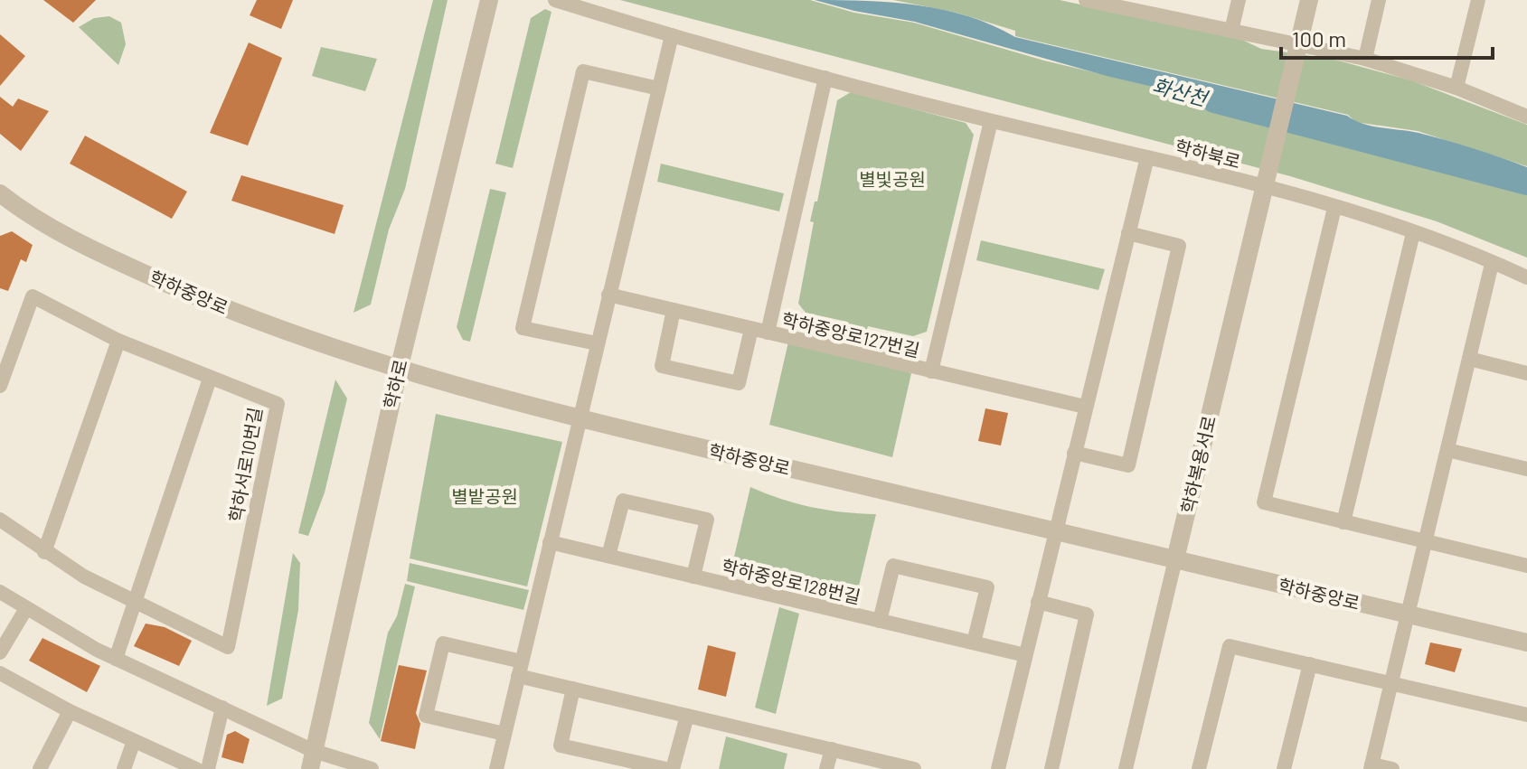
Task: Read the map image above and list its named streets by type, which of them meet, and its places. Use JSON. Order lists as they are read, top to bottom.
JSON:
{
  "streets": {
    "street": [
      "학하북로",
      "학하중앙로",
      "학하중앙로127번길",
      "학하로",
      "학하서로10번길",
      "학하복용서로",
      "학하중앙로128번길"
    ]
  },
  "crossings": [
    ["학하북로", "학하복용서로"],
    ["학하중앙로", "학하로"],
    ["학하중앙로", "학하복용서로"]
  ],
  "water": ["화산천"],
  "parks": ["별빛공원", "별밭공원"],
  "scale_bar": "100 m"
}
